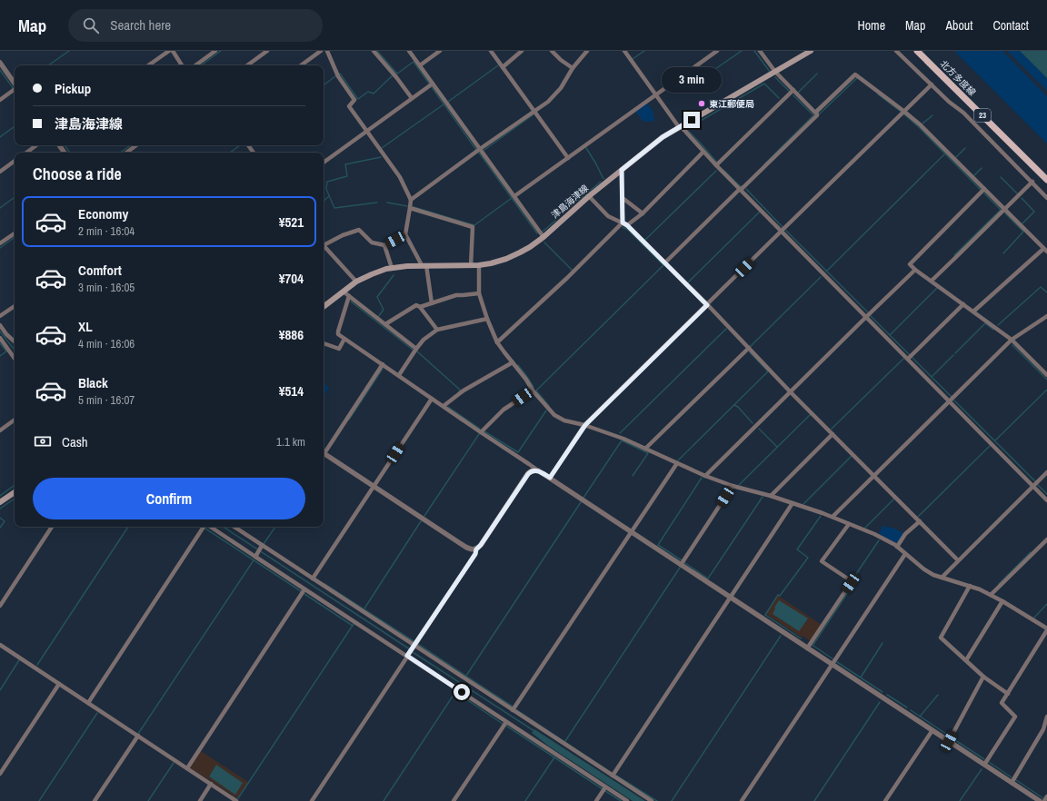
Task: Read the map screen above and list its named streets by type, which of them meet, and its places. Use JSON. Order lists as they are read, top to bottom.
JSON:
{
  "streets": {
    "main road": ["北方多度線", "23", "津島海津線"]
  },
  "places": ["東江郵便局"],
  "page": {
    "header": "Map",
    "search": "Search here",
    "nav": [
      "Home",
      "Map",
      "About",
      "Contact"
    ],
    "banner": ["Pickup", "津島海津線"],
    "bubble": "3 min",
    "heading": "Choose a ride",
    "list": [
      {
        "name": "Economy",
        "note": "2 min · 16:04",
        "value": "¥521"
      },
      {
        "name": "Comfort",
        "note": "3 min · 16:05",
        "value": "¥704"
      },
      {
        "name": "XL",
        "note": "4 min · 16:06",
        "value": "¥886"
      },
      {
        "name": "Black",
        "note": "5 min · 16:07",
        "value": "¥514"
      }
    ],
    "pay": ["Cash", "1.1 km"],
    "buttons": "Confirm"
  }
}
